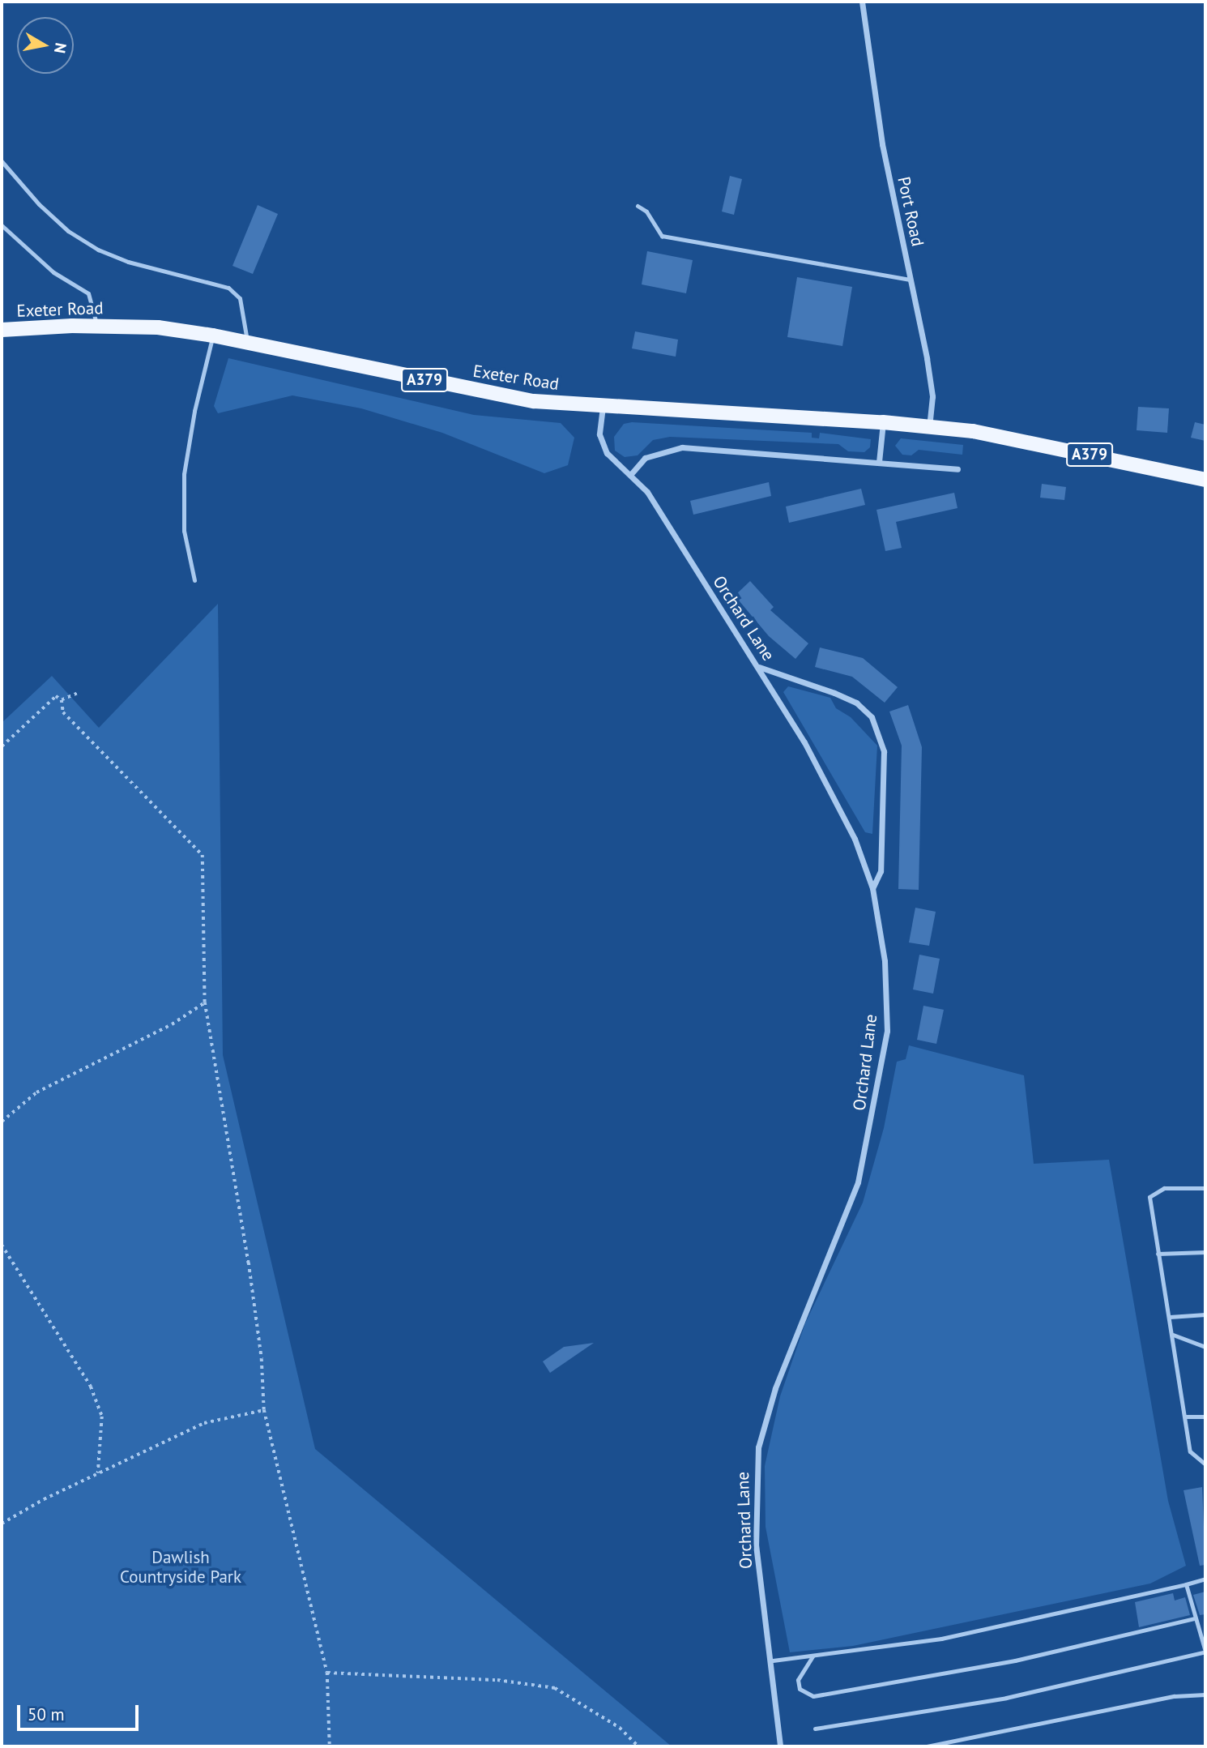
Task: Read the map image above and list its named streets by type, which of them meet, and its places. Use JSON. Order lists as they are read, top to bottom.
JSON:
{
  "streets": {
    "main road": ["Exeter Road", "A379"],
    "street": ["Port Road", "Orchard Lane"]
  },
  "crossings": [
    ["Port Road", "Exeter Road"],
    ["Port Road", "A379"],
    ["Exeter Road", "A379"],
    ["Exeter Road", "Orchard Lane"]
  ],
  "parks": ["Dawlish Countryside Park"],
  "scale_bar": "50 m",
  "north": "right"
}
